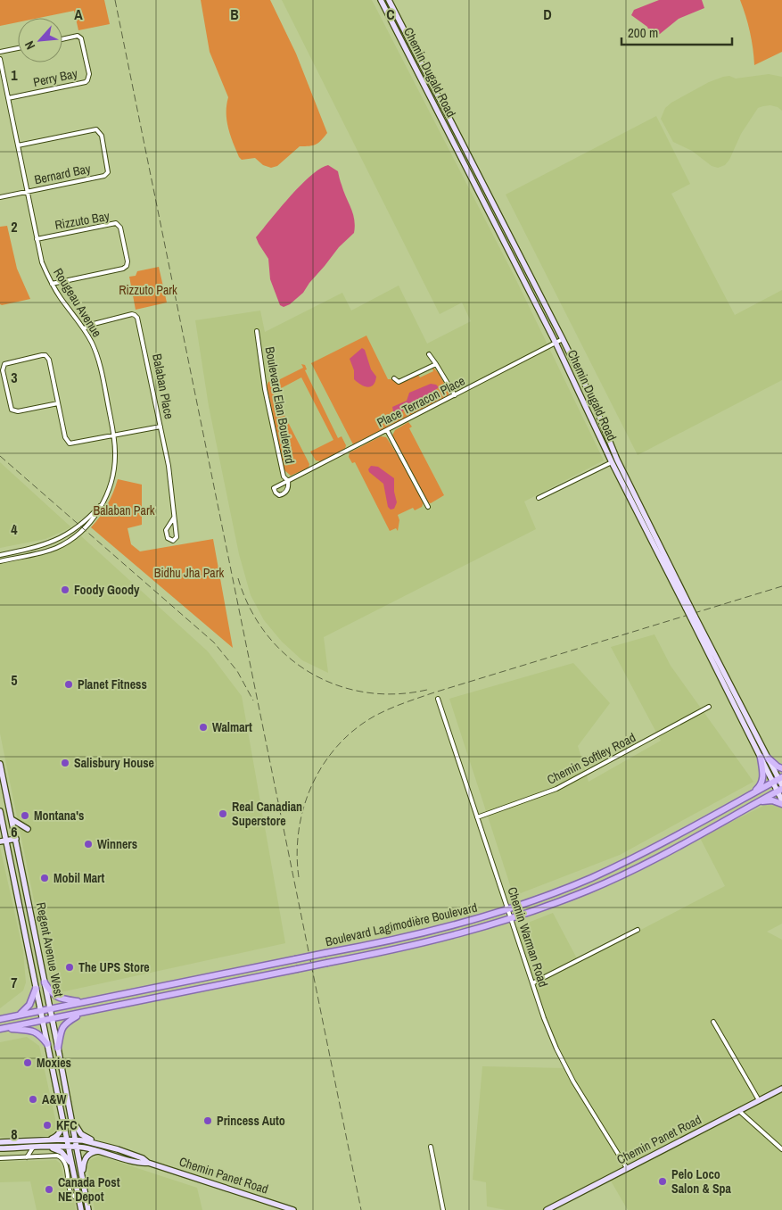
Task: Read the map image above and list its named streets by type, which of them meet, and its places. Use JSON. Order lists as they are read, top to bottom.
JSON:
{
  "streets": {
    "main road": [
      "Chemin Dugald Road",
      "Boulevard Lagimodière Boulevard",
      "Regent Avenue West",
      "Chemin Panet Road"
    ],
    "street": [
      "Perry Bay",
      "Bernard Bay",
      "Rizzuto Bay",
      "Rougeau Avenue",
      "Balaban Place",
      "Place Terracon Place",
      "Boulevard Elan Boulevard",
      "Chemin Softley Road",
      "Chemin Warman Road"
    ]
  },
  "crossings": [
    ["Chemin Dugald Road", "Place Terracon Place"],
    ["Chemin Dugald Road", "Boulevard Lagimodière Boulevard"],
    ["Perry Bay", "Rougeau Avenue"],
    ["Bernard Bay", "Rougeau Avenue"],
    ["Rizzuto Bay", "Rougeau Avenue"],
    ["Rougeau Avenue", "Balaban Place"],
    ["Place Terracon Place", "Boulevard Elan Boulevard"],
    ["Chemin Softley Road", "Chemin Warman Road"],
    ["Boulevard Lagimodière Boulevard", "Chemin Warman Road"],
    ["Boulevard Lagimodière Boulevard", "Regent Avenue West"],
    ["Chemin Warman Road", "Chemin Panet Road"],
    ["Regent Avenue West", "Chemin Panet Road"]
  ],
  "parks": ["Rizzuto Park", "Balaban Park", "Bidhu Jha Park"],
  "places": [
    "Foody Goody",
    "Planet Fitness",
    "Walmart",
    "Salisbury House",
    "Real Canadian Superstore",
    "Montana's",
    "Winners",
    "Mobil Mart",
    "The UPS Store",
    "Moxies",
    "A&W",
    "Princess Auto",
    "KFC",
    "Pelo Loco Salon & Spa",
    "Canada Post NE Depot"
  ],
  "scale_bar": "200 m",
  "north": "bottom left",
  "grid": {
    "columns": [
      "A",
      "B",
      "C",
      "D"
    ],
    "rows": [
      "1",
      "2",
      "3",
      "4",
      "5",
      "6",
      "7",
      "8"
    ]
  }
}
